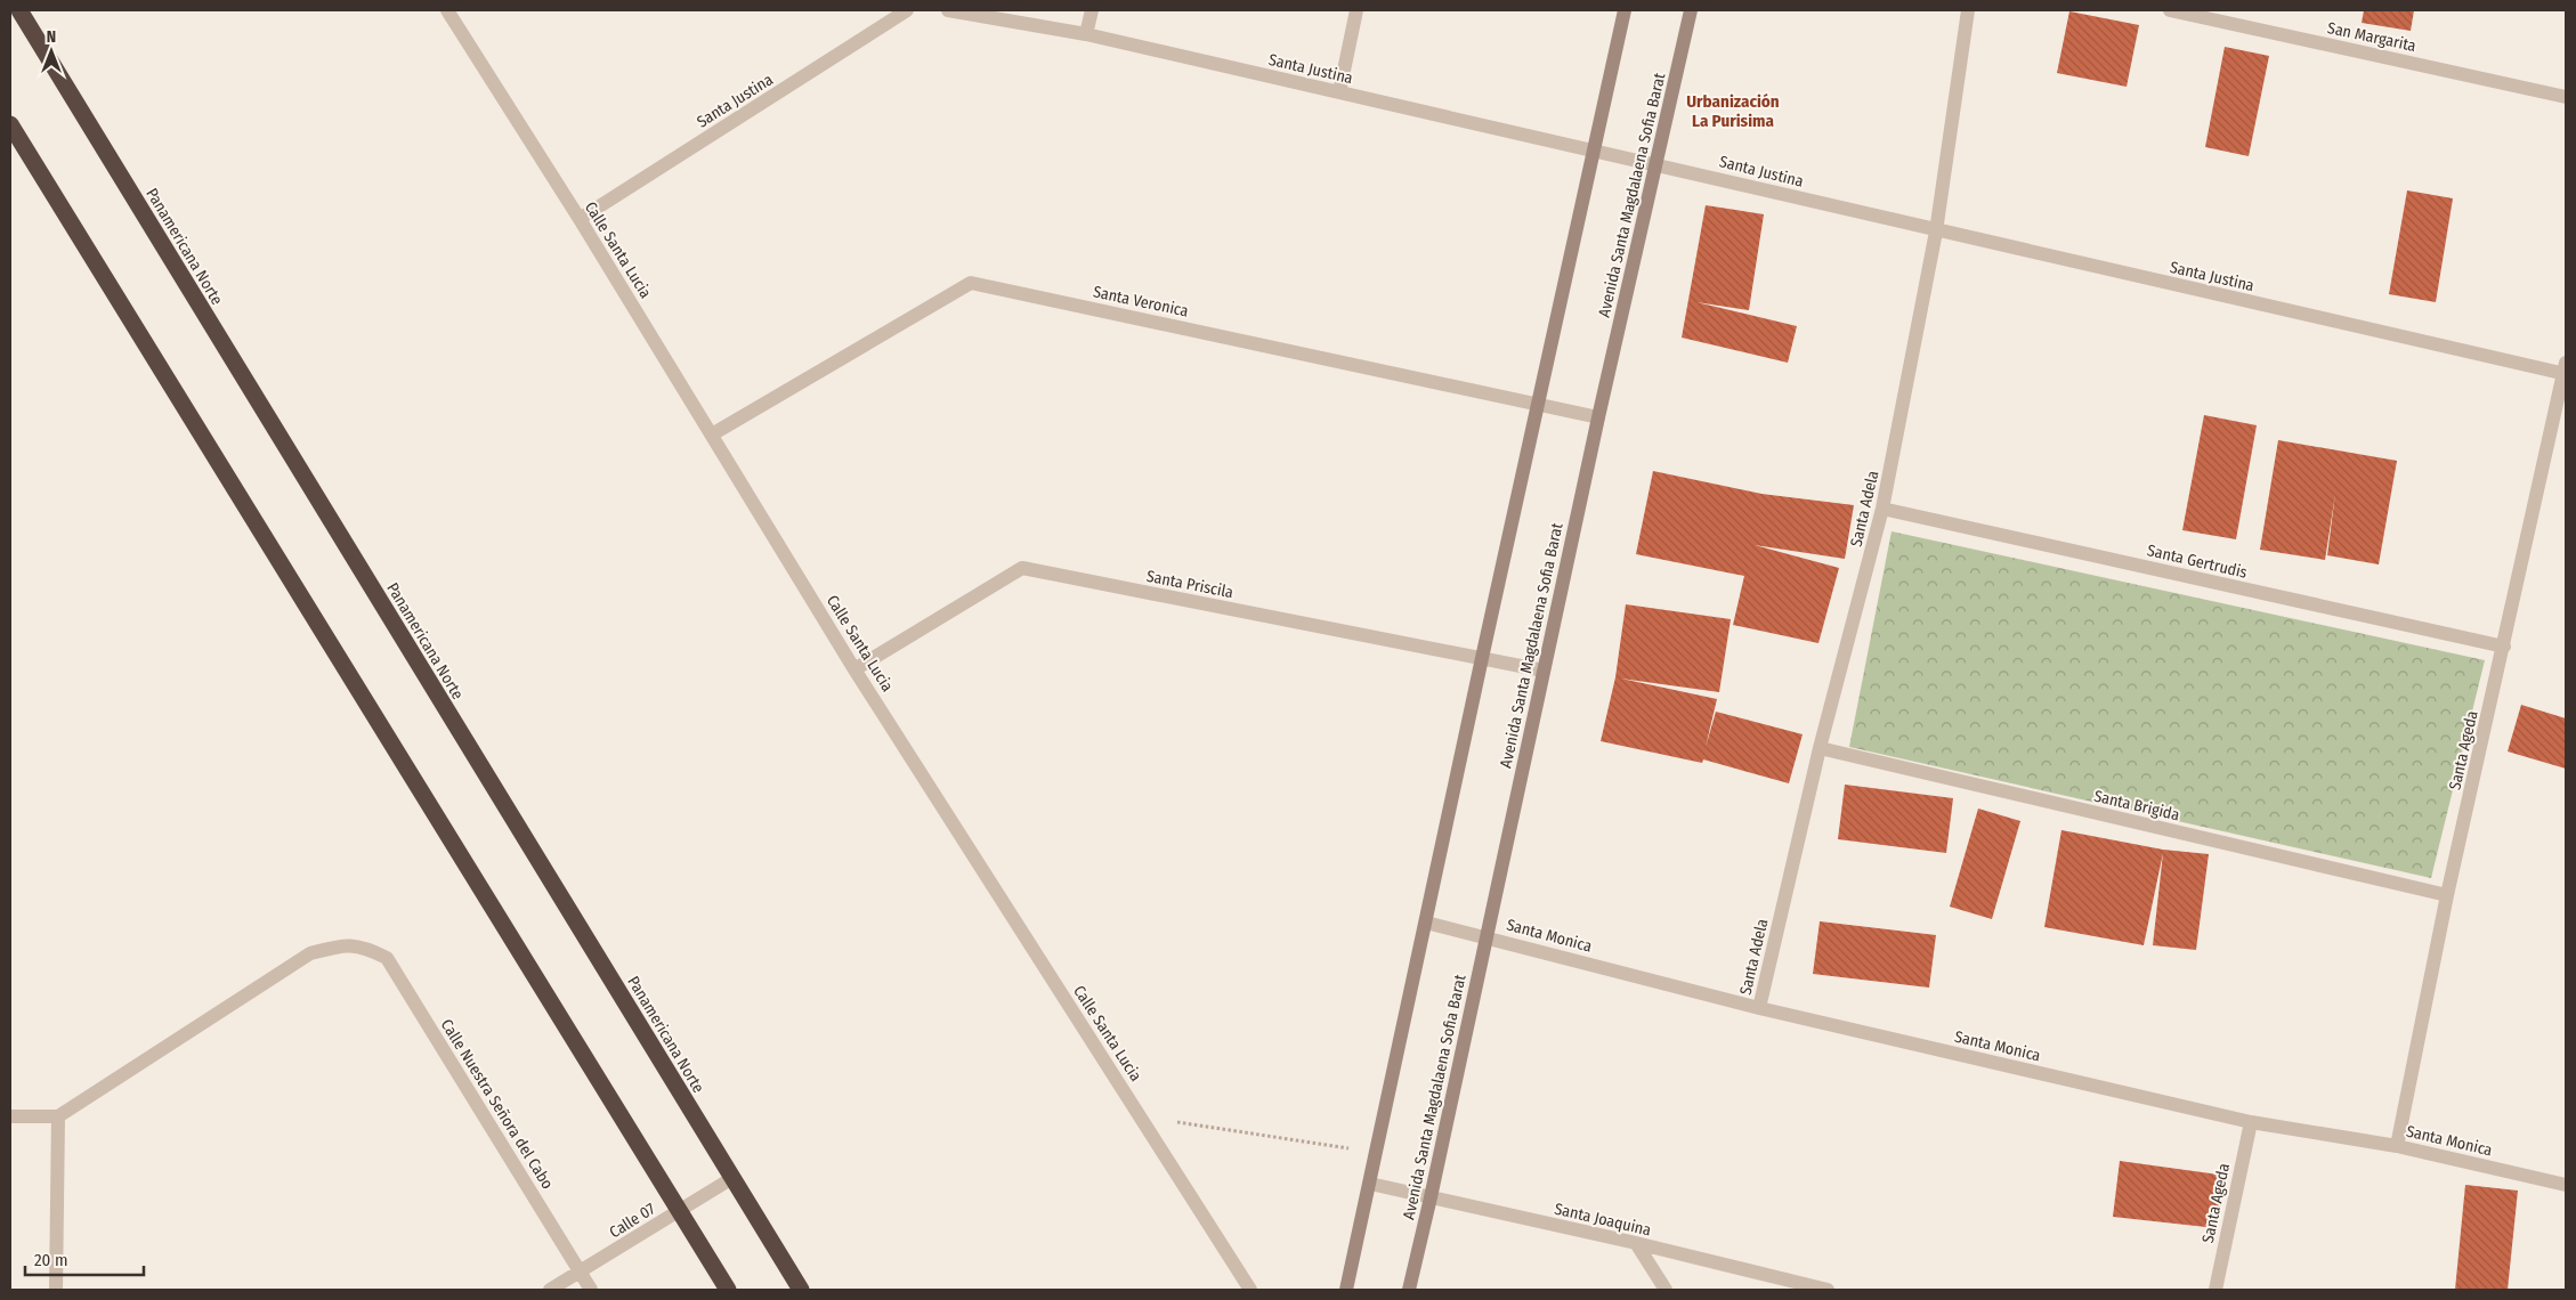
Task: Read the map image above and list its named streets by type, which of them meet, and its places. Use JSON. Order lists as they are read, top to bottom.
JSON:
{
  "streets": {
    "highway": ["Panamericana Norte"],
    "street": [
      "San Margarita",
      "Santa Justina",
      "Avenida Santa Magdalaena Sofia Barat",
      "Calle Santa Lucia",
      "Santa Veronica",
      "Santa Adela",
      "Santa Gertrudis",
      "Santa Priscila",
      "Santa Ageda",
      "Santa Brigida",
      "Santa Monica",
      "Calle Nuestra Señora del Cabo",
      "Santa Joaquina",
      "Calle 07"
    ]
  },
  "crossings": [
    ["Santa Justina", "Avenida Santa Magdalaena Sofia Barat"],
    ["Santa Justina", "Calle Santa Lucia"],
    ["Santa Justina", "Santa Adela"],
    ["Santa Justina", "Santa Ageda"],
    ["Avenida Santa Magdalaena Sofia Barat", "Santa Veronica"],
    ["Avenida Santa Magdalaena Sofia Barat", "Santa Priscila"],
    ["Avenida Santa Magdalaena Sofia Barat", "Santa Monica"],
    ["Avenida Santa Magdalaena Sofia Barat", "Santa Joaquina"],
    ["Panamericana Norte", "Calle 07"],
    ["Calle Santa Lucia", "Santa Veronica"],
    ["Calle Santa Lucia", "Santa Priscila"],
    ["Santa Adela", "Santa Gertrudis"],
    ["Santa Adela", "Santa Brigida"],
    ["Santa Adela", "Santa Monica"],
    ["Santa Gertrudis", "Santa Ageda"],
    ["Santa Ageda", "Santa Brigida"],
    ["Santa Ageda", "Santa Monica"],
    ["Calle Nuestra Señora del Cabo", "Calle 07"]
  ],
  "districts": ["Urbanización La Purisima"],
  "scale_bar": "20 m",
  "north": "top"
}
